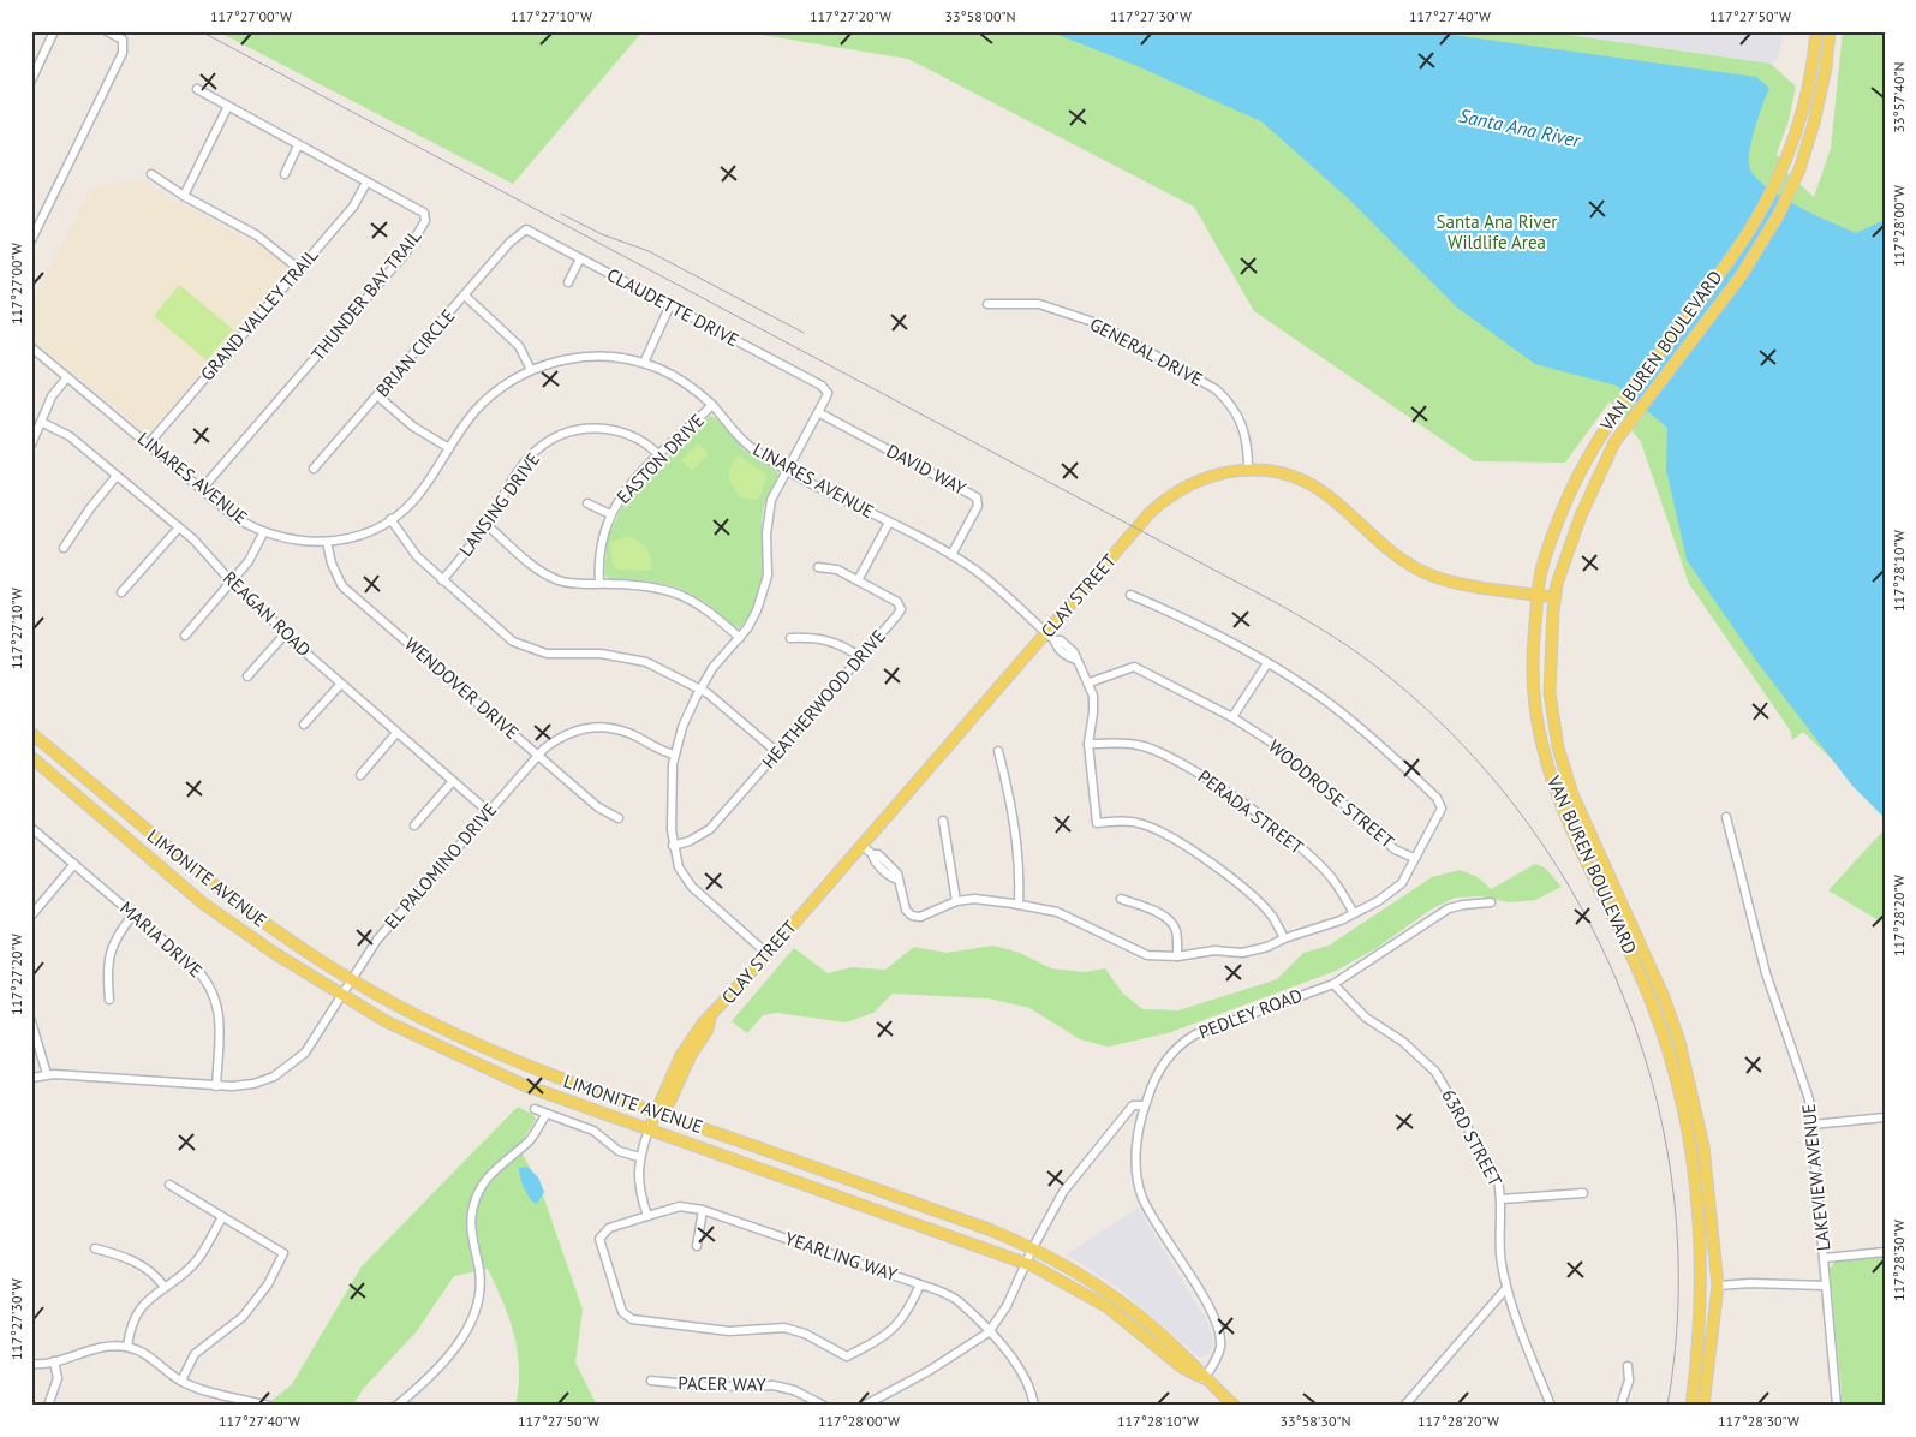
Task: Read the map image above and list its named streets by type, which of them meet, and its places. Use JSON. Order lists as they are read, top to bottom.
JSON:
{
  "streets": {
    "main road": ["VAN BUREN BOULEVARD", "CLAY STREET", "LIMONITE AVENUE"],
    "street": [
      "THUNDER BAY TRAIL",
      "CLAUDETTE DRIVE",
      "GRAND VALLEY TRAIL",
      "GENERAL DRIVE",
      "BRIAN CIRCLE",
      "EASTON DRIVE",
      "DAVID WAY",
      "LINARES AVENUE",
      "LANSING DRIVE",
      "REAGAN ROAD",
      "WENDOVER DRIVE",
      "HEATHERWOOD DRIVE",
      "WOODROSE STREET",
      "PERADA STREET",
      "EL PALOMINO DRIVE",
      "MARIA DRIVE",
      "PEDLEY ROAD",
      "63RD STREET",
      "LAKEVIEW AVENUE",
      "YEARLING WAY",
      "PACER WAY"
    ]
  },
  "crossings": [
    ["THUNDER BAY TRAIL", "GRAND VALLEY TRAIL"],
    ["THUNDER BAY TRAIL", "LINARES AVENUE"],
    ["CLAUDETTE DRIVE", "BRIAN CIRCLE"],
    ["CLAUDETTE DRIVE", "DAVID WAY"],
    ["GRAND VALLEY TRAIL", "LINARES AVENUE"],
    ["VAN BUREN BOULEVARD", "CLAY STREET"],
    ["GENERAL DRIVE", "CLAY STREET"],
    ["EASTON DRIVE", "LINARES AVENUE"],
    ["EASTON DRIVE", "LANSING DRIVE"],
    ["DAVID WAY", "LINARES AVENUE"],
    ["LINARES AVENUE", "CLAY STREET"],
    ["LINARES AVENUE", "WENDOVER DRIVE"],
    ["LINARES AVENUE", "WOODROSE STREET"],
    ["CLAY STREET", "LIMONITE AVENUE"],
    ["CLAY STREET", "YEARLING WAY"],
    ["REAGAN ROAD", "EL PALOMINO DRIVE"],
    ["WENDOVER DRIVE", "EL PALOMINO DRIVE"],
    ["EL PALOMINO DRIVE", "LIMONITE AVENUE"],
    ["EL PALOMINO DRIVE", "MARIA DRIVE"],
    ["LIMONITE AVENUE", "PEDLEY ROAD"],
    ["PEDLEY ROAD", "63RD STREET"]
  ],
  "water": ["Santa Ana River"],
  "parks": ["Santa Ana River Wildlife Area"],
  "coordinates": [
    "117°27'00\"W",
    "117°27'10\"W",
    "117°27'20\"W",
    "33°58'00\"N",
    "117°27'30\"W",
    "117°27'40\"W",
    "117°27'50\"W",
    "33°57'40\"N",
    "117°28'00\"W",
    "117°28'10\"W",
    "117°28'20\"W",
    "117°28'30\"W",
    "33°58'30\"N"
  ]
}
